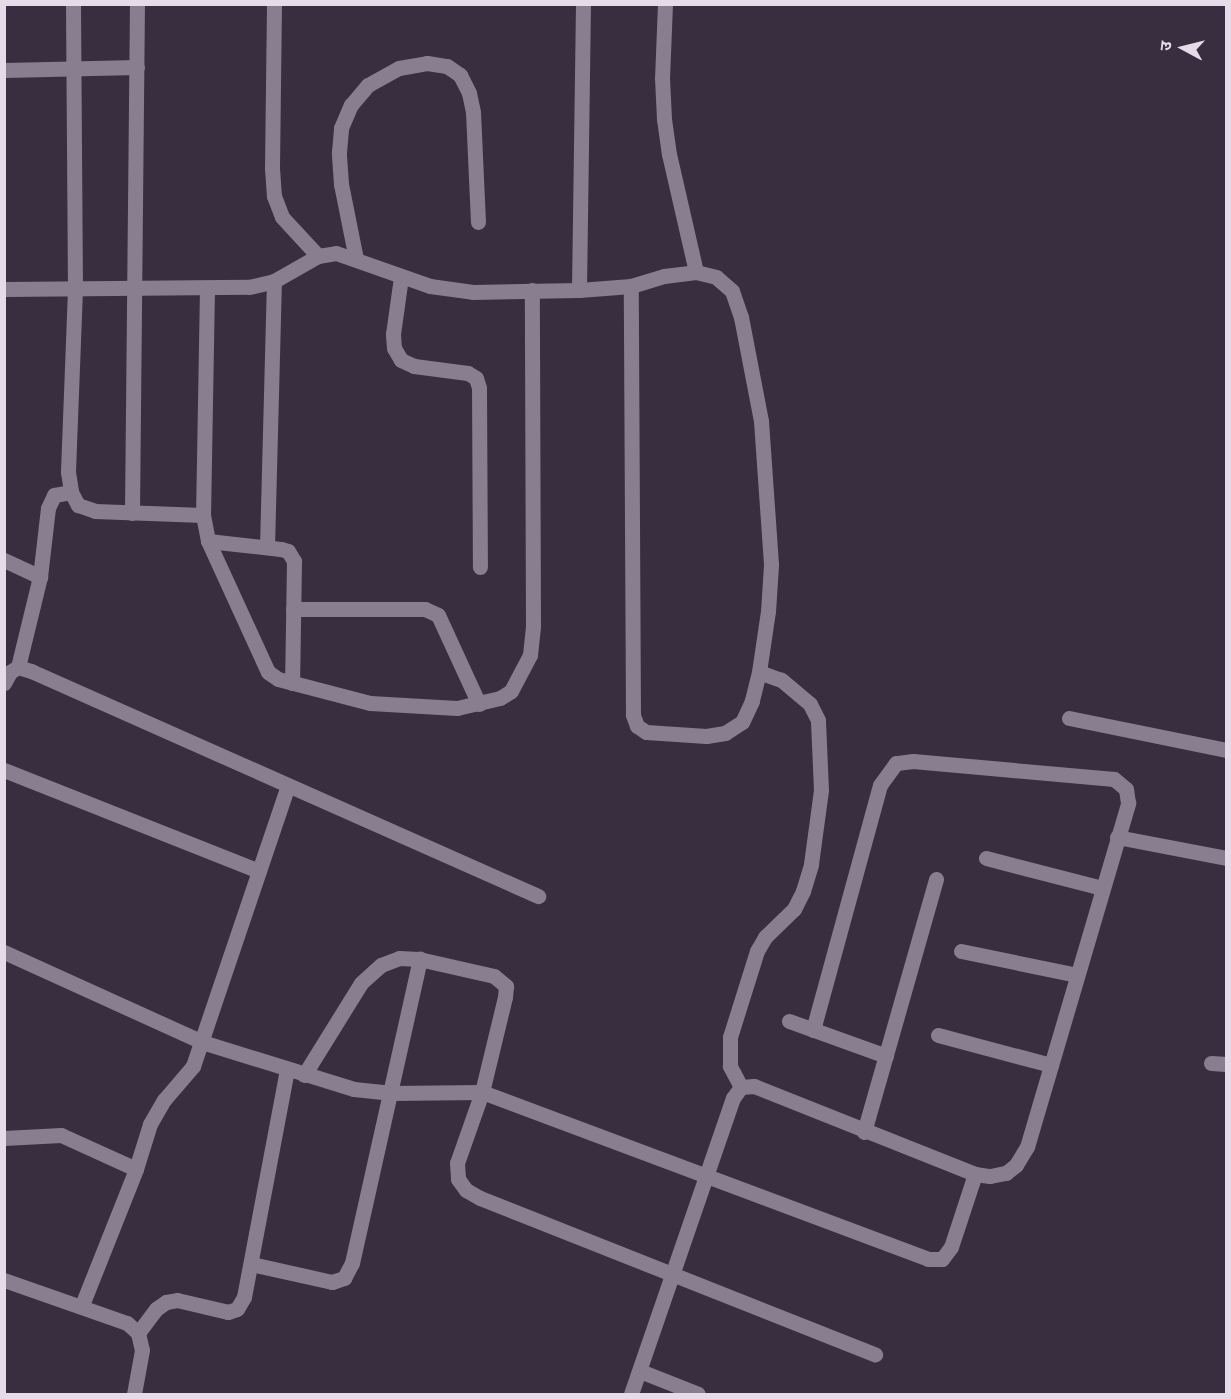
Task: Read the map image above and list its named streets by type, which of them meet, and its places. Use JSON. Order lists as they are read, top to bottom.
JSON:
{
  "north": "left"
}
